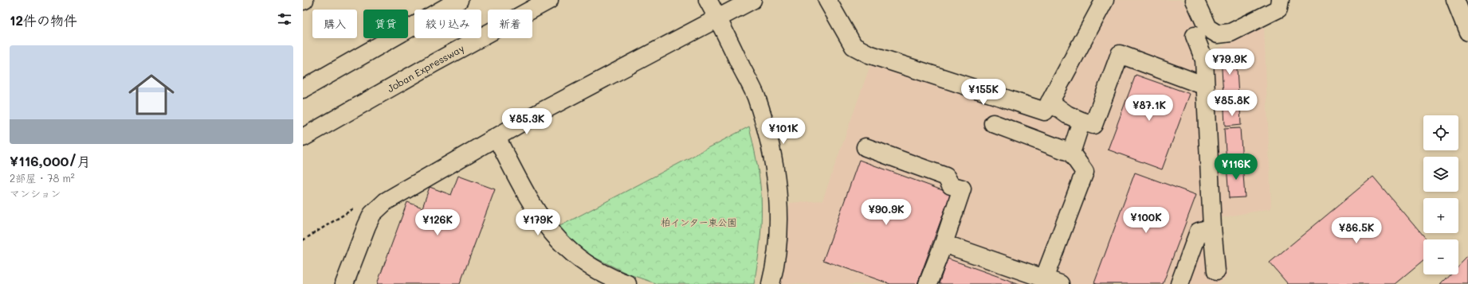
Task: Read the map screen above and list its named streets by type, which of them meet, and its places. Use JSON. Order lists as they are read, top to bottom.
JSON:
{
  "streets": {
    "main road": ["Joban Expressway"]
  },
  "parks": ["柏インター東公園"],
  "page": {
    "heading": "12件の物件",
    "chip": [
      "購入",
      "賃貸",
      "絞り込み",
      "新着"
    ],
    "list": [
      {
        "name": "¥116,000/月",
        "note": "2部屋 · 78 m² · マンション"
      }
    ],
    "price": [
      "¥79.9K",
      "¥155K",
      "¥85.8K",
      "¥87.1K",
      "¥85.3K",
      "¥101K",
      "¥116K",
      "¥90.9K",
      "¥100K",
      "¥126K",
      "¥179K",
      "¥86.5K"
    ],
    "map_buttons": ["+", "−"]
  }
}
